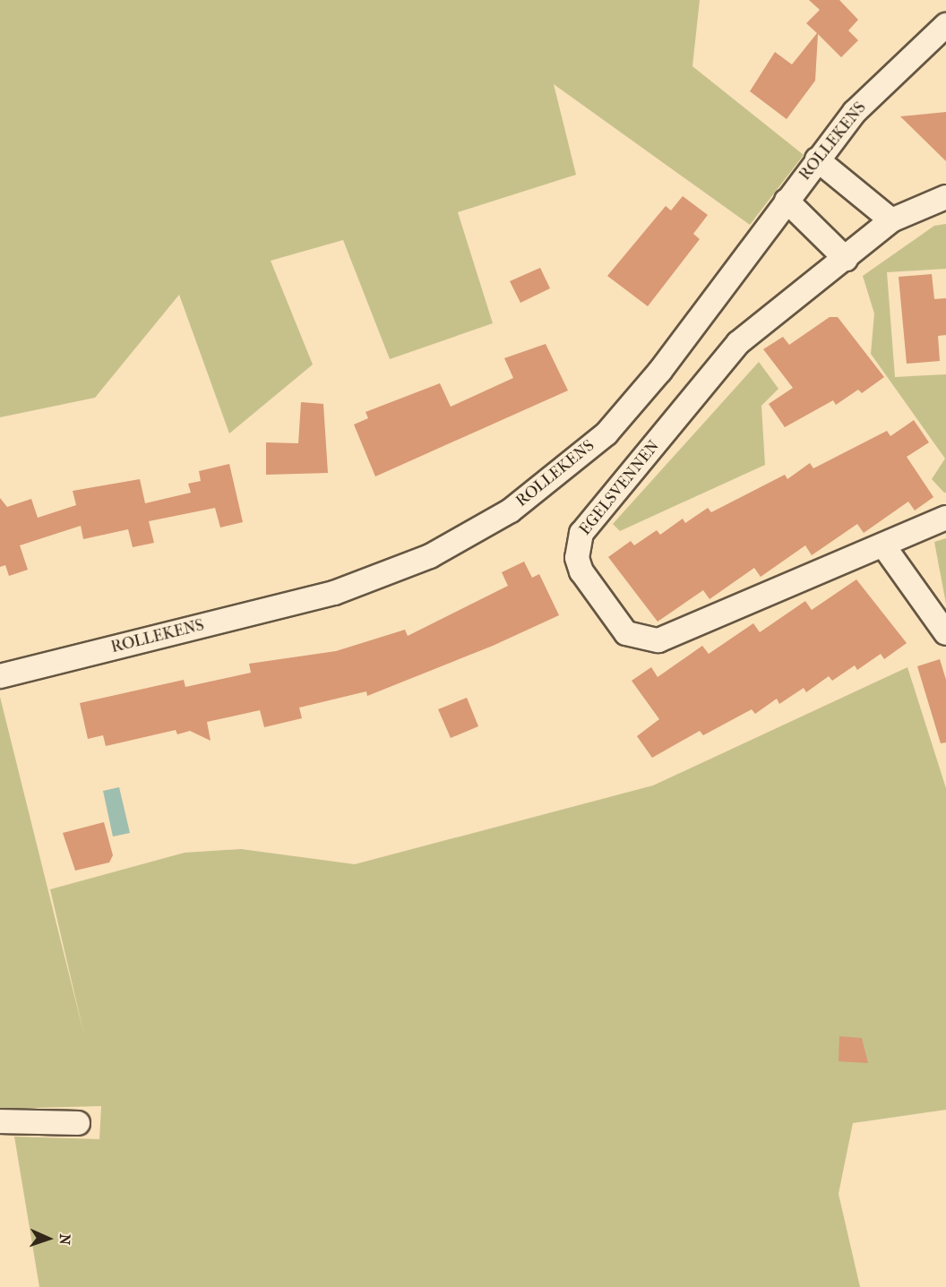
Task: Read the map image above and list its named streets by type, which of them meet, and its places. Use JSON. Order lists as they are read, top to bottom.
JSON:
{
  "streets": {
    "street": ["ROLLEKENS", "EGELSVENNEN"]
  },
  "north": "right"
}
